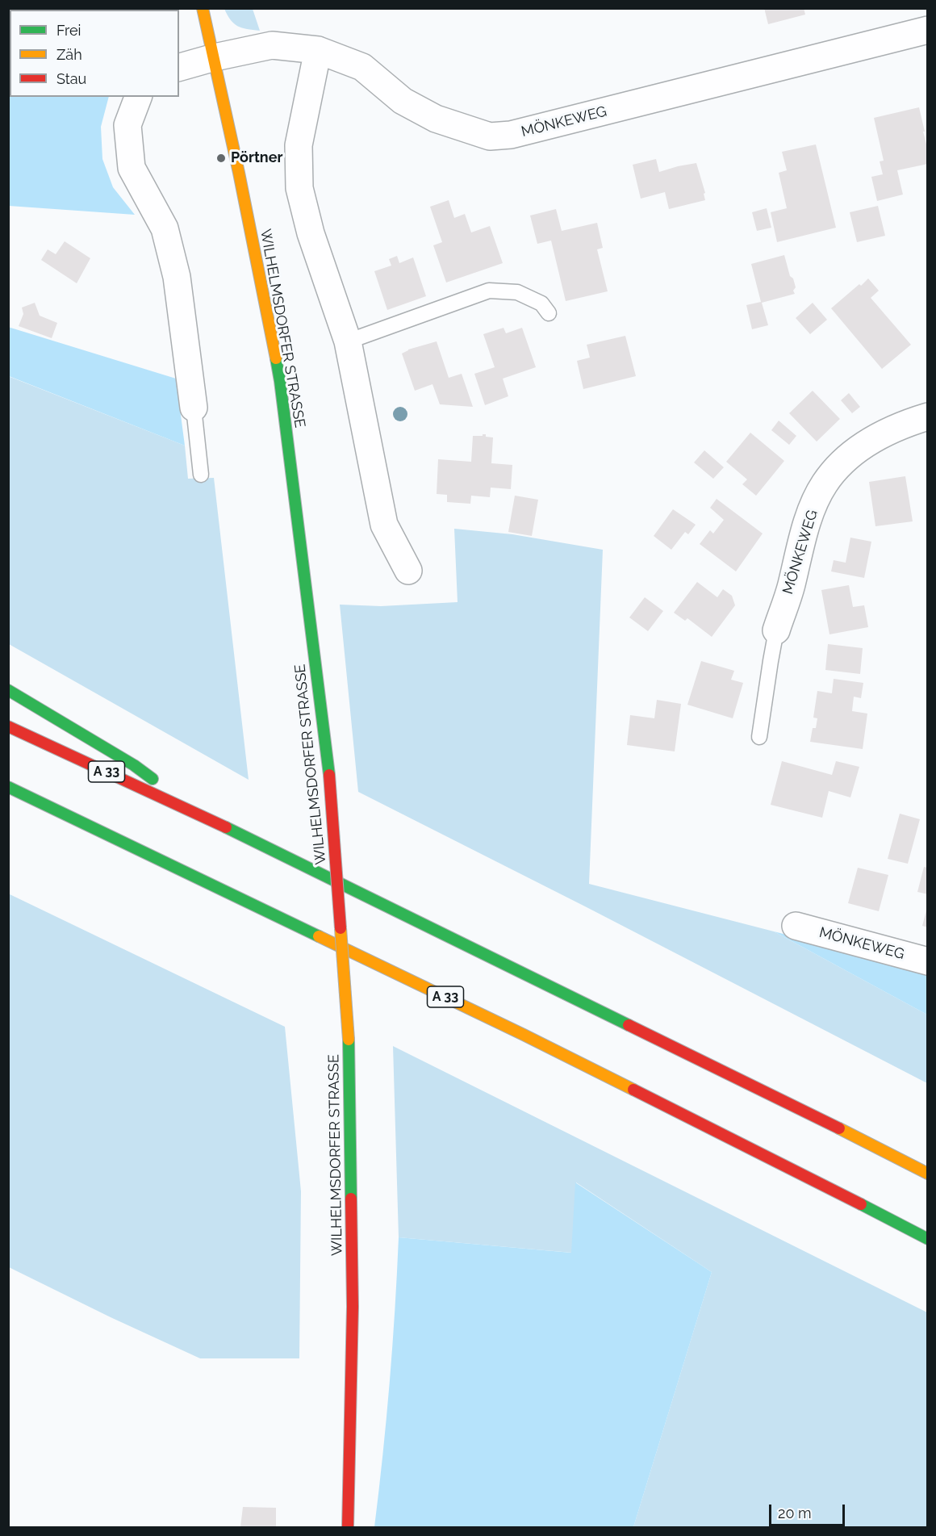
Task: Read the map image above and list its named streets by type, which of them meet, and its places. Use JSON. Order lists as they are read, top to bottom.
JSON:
{
  "streets": {
    "main road": ["WILHELMSDORFER STRASSE", "A 33"],
    "street": ["MÖNKEWEG"]
  },
  "crossings": [
    ["MÖNKEWEG", "WILHELMSDORFER STRASSE"]
  ],
  "places": ["Pörtner"],
  "legend": ["Frei", "Zäh", "Stau"],
  "scale_bar": "20 m"
}
